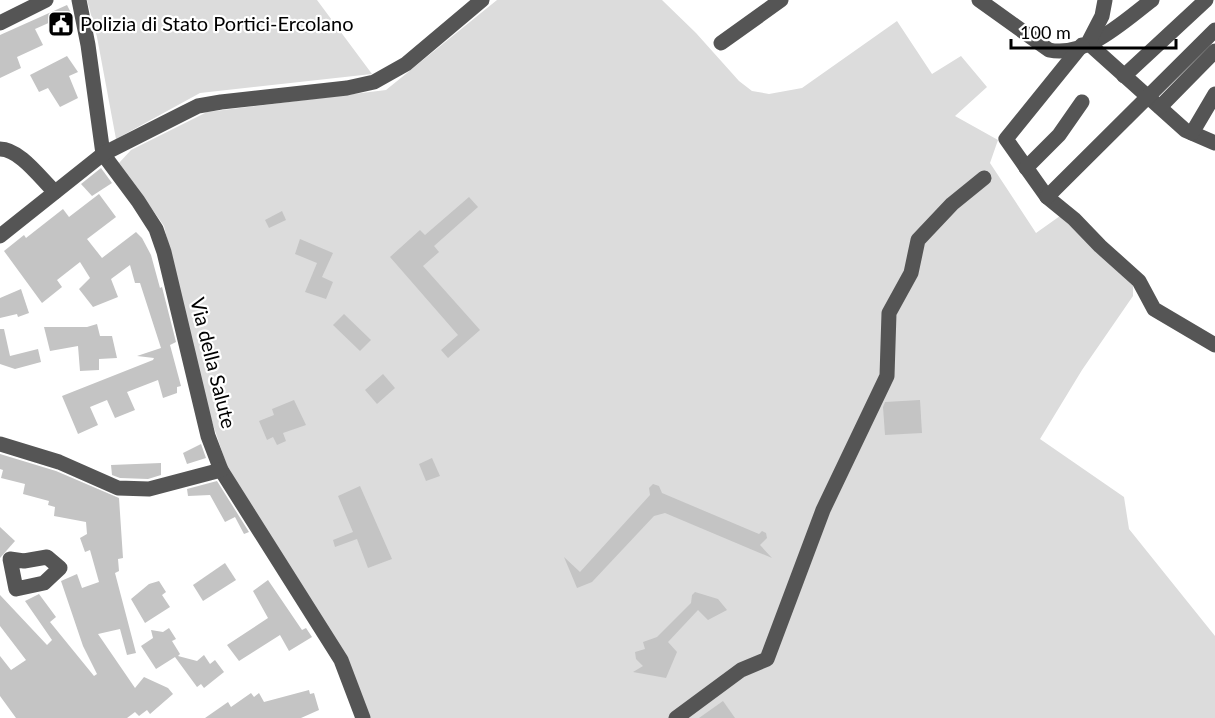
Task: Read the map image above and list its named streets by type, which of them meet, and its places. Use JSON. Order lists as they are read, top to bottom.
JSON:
{
  "streets": {
    "street": ["Via della Salute"]
  },
  "places": {
    "public building": ["Polizia di Stato Portici-Ercolano"]
  },
  "scale_bar": "100 m"
}
